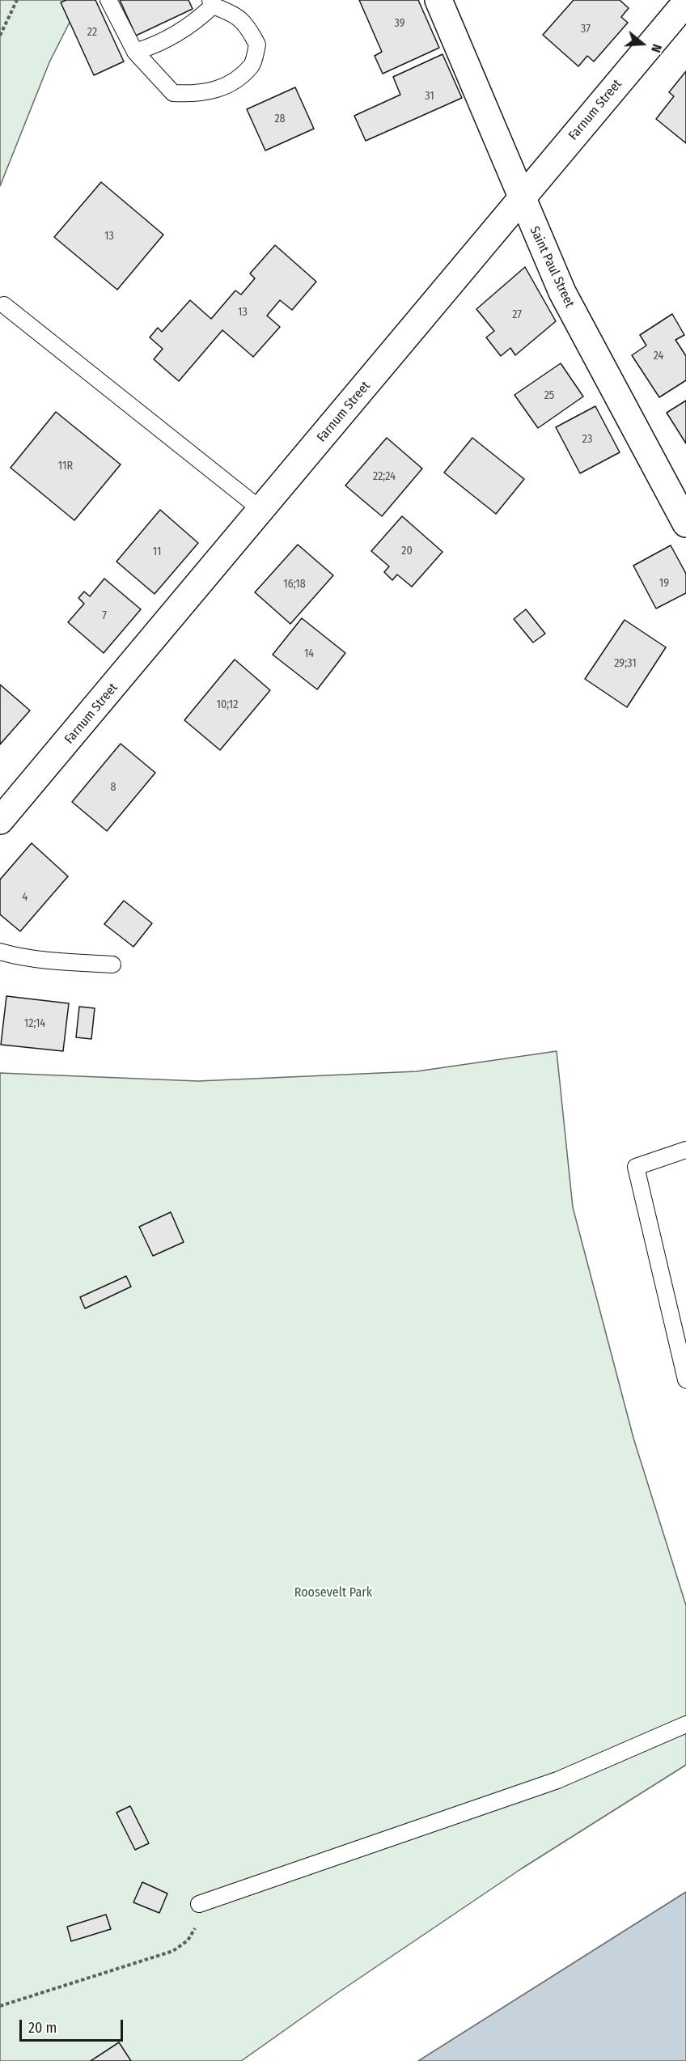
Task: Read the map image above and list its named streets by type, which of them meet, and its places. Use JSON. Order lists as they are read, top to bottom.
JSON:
{
  "streets": {
    "street": ["Farnum Street", "Saint Paul Street"]
  },
  "crossings": [
    ["Farnum Street", "Saint Paul Street"]
  ],
  "parks": ["Roosevelt Park"],
  "house_numbers": [
    "39",
    "37",
    "22",
    "31",
    "28",
    "13",
    "13",
    "27",
    "24",
    "25",
    "23",
    "11R",
    "22;24",
    "20",
    "11",
    "19",
    "16;18",
    "7",
    "14",
    "29;31",
    "10;12",
    "8",
    "4",
    "12;14"
  ],
  "scale_bar": "20 m",
  "north": "right"
}
